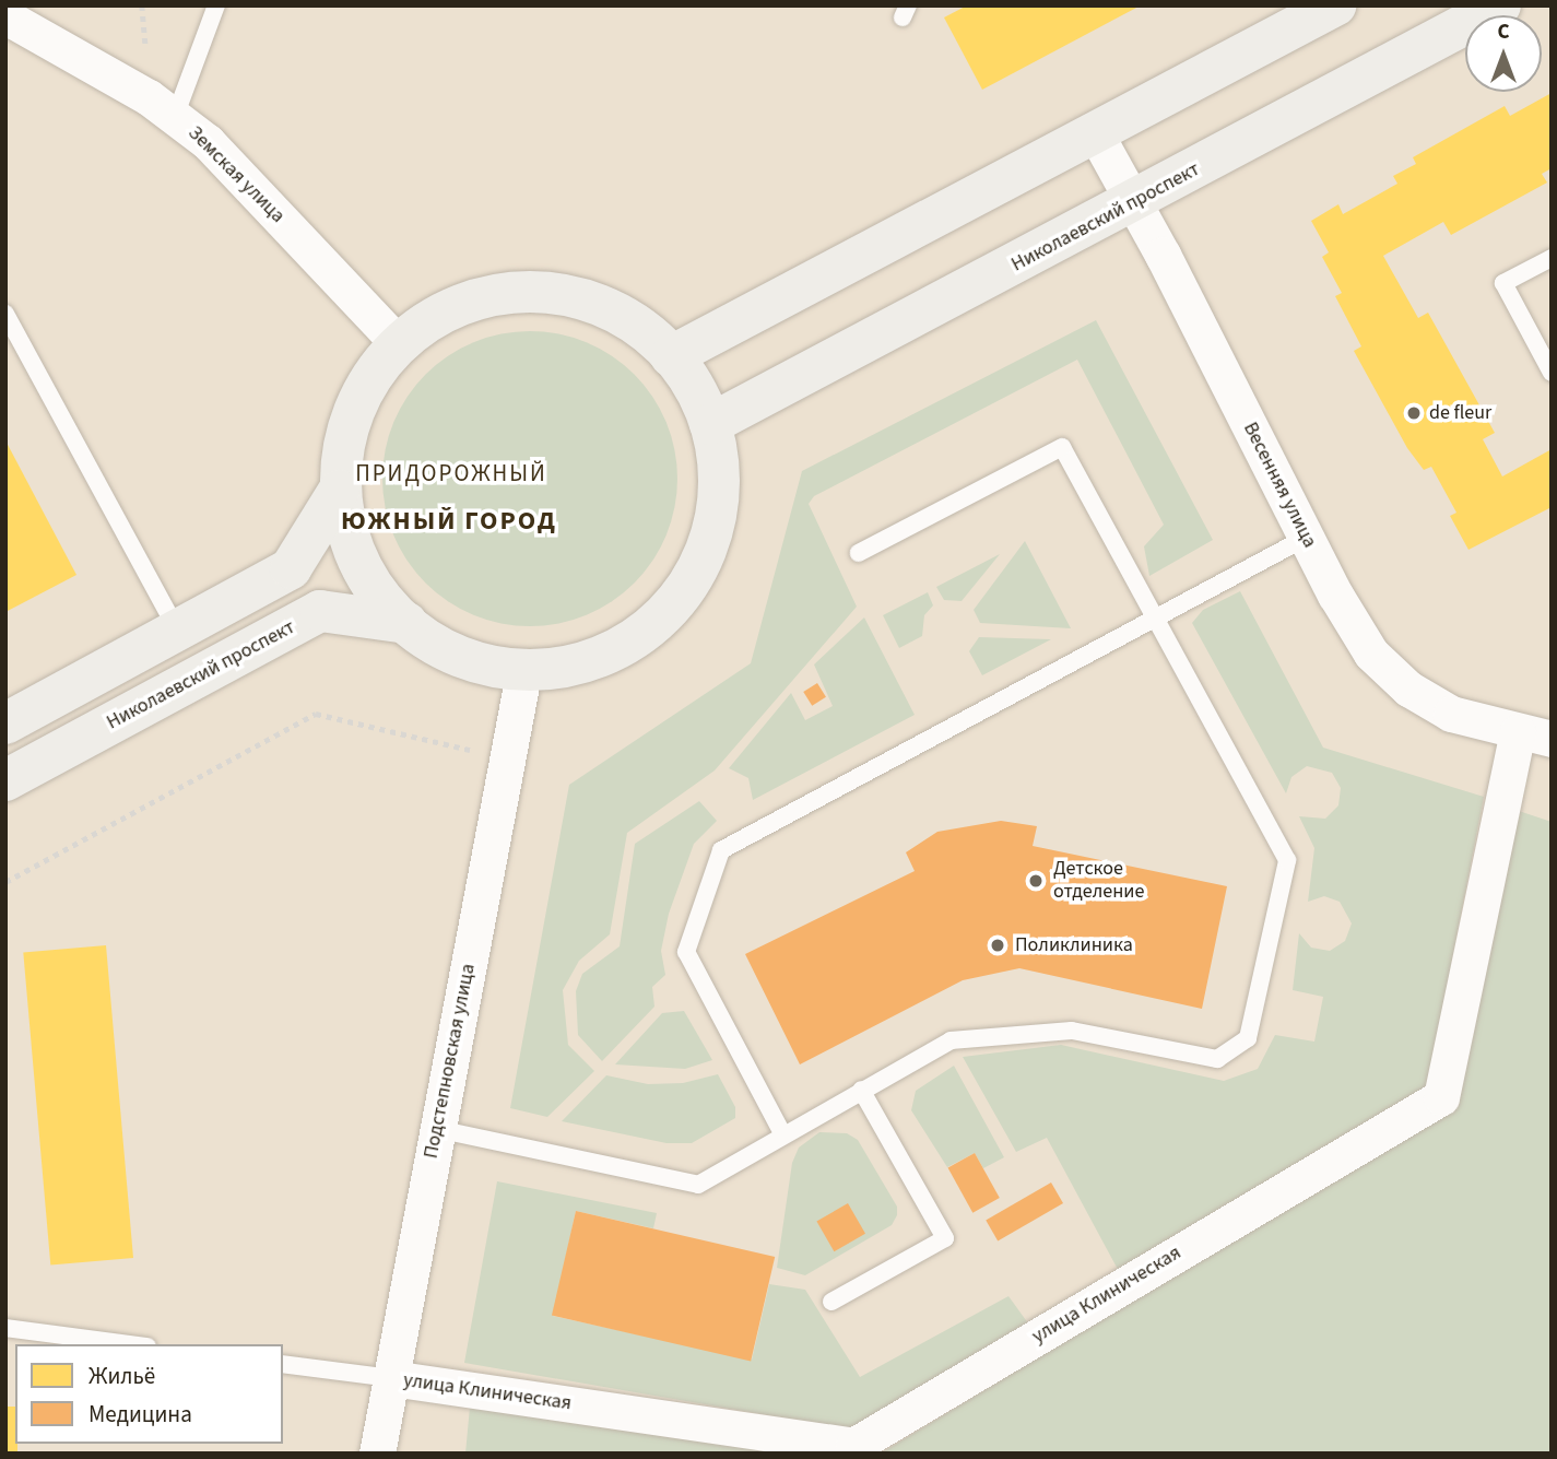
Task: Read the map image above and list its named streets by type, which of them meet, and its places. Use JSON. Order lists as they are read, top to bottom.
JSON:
{
  "streets": {
    "main road": ["Николаевский проспект"],
    "street": [
      "Земская улица",
      "Весенняя улица",
      "Подстепновская улица",
      "улица Клиническая"
    ]
  },
  "crossings": [
    ["Николаевский проспект", "Весенняя улица"],
    ["Весенняя улица", "улица Клиническая"],
    ["Подстепновская улица", "улица Клиническая"]
  ],
  "districts": ["ПРИДОРОЖНЫЙ", "ЮЖНЫЙ ГОРОД"],
  "places": ["de fleur", "Детское отделение", "Поликлиника"],
  "legend": ["Жильё", "Медицина"],
  "north": "top"
}
